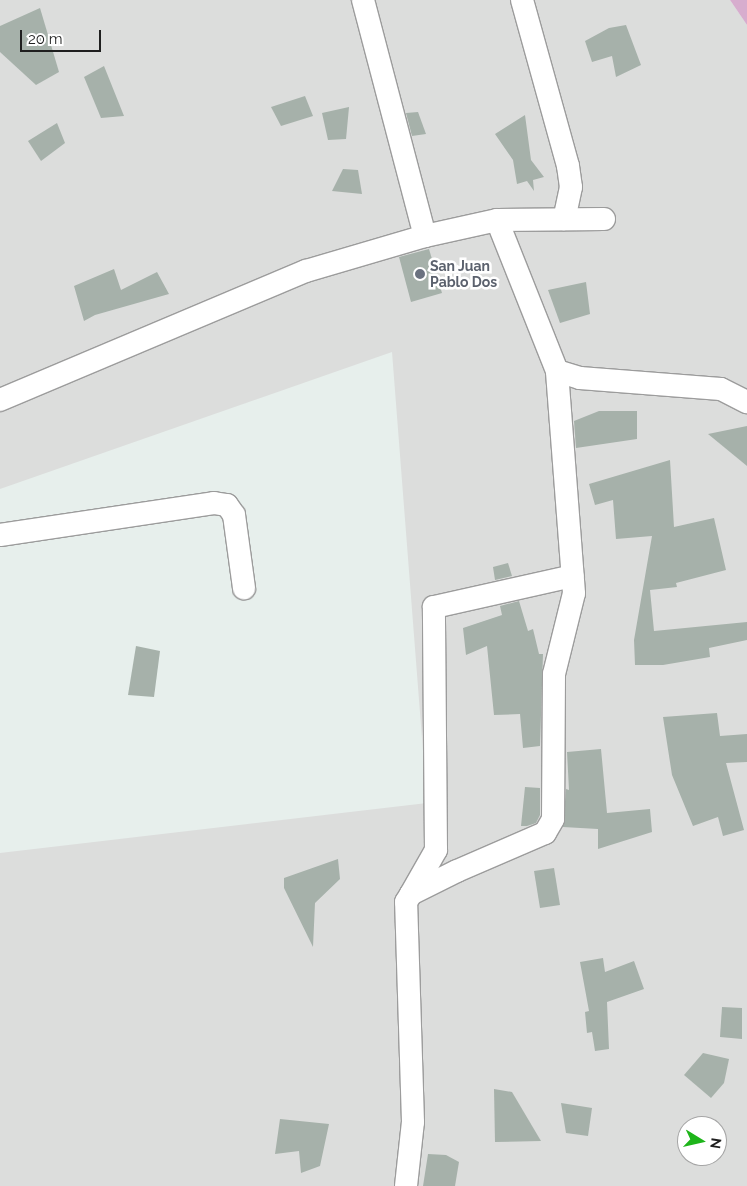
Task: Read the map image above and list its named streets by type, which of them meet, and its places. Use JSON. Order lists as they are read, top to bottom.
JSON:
{
  "places": ["San Juan Pablo Dos"],
  "scale_bar": "20 m",
  "north": "right"
}
